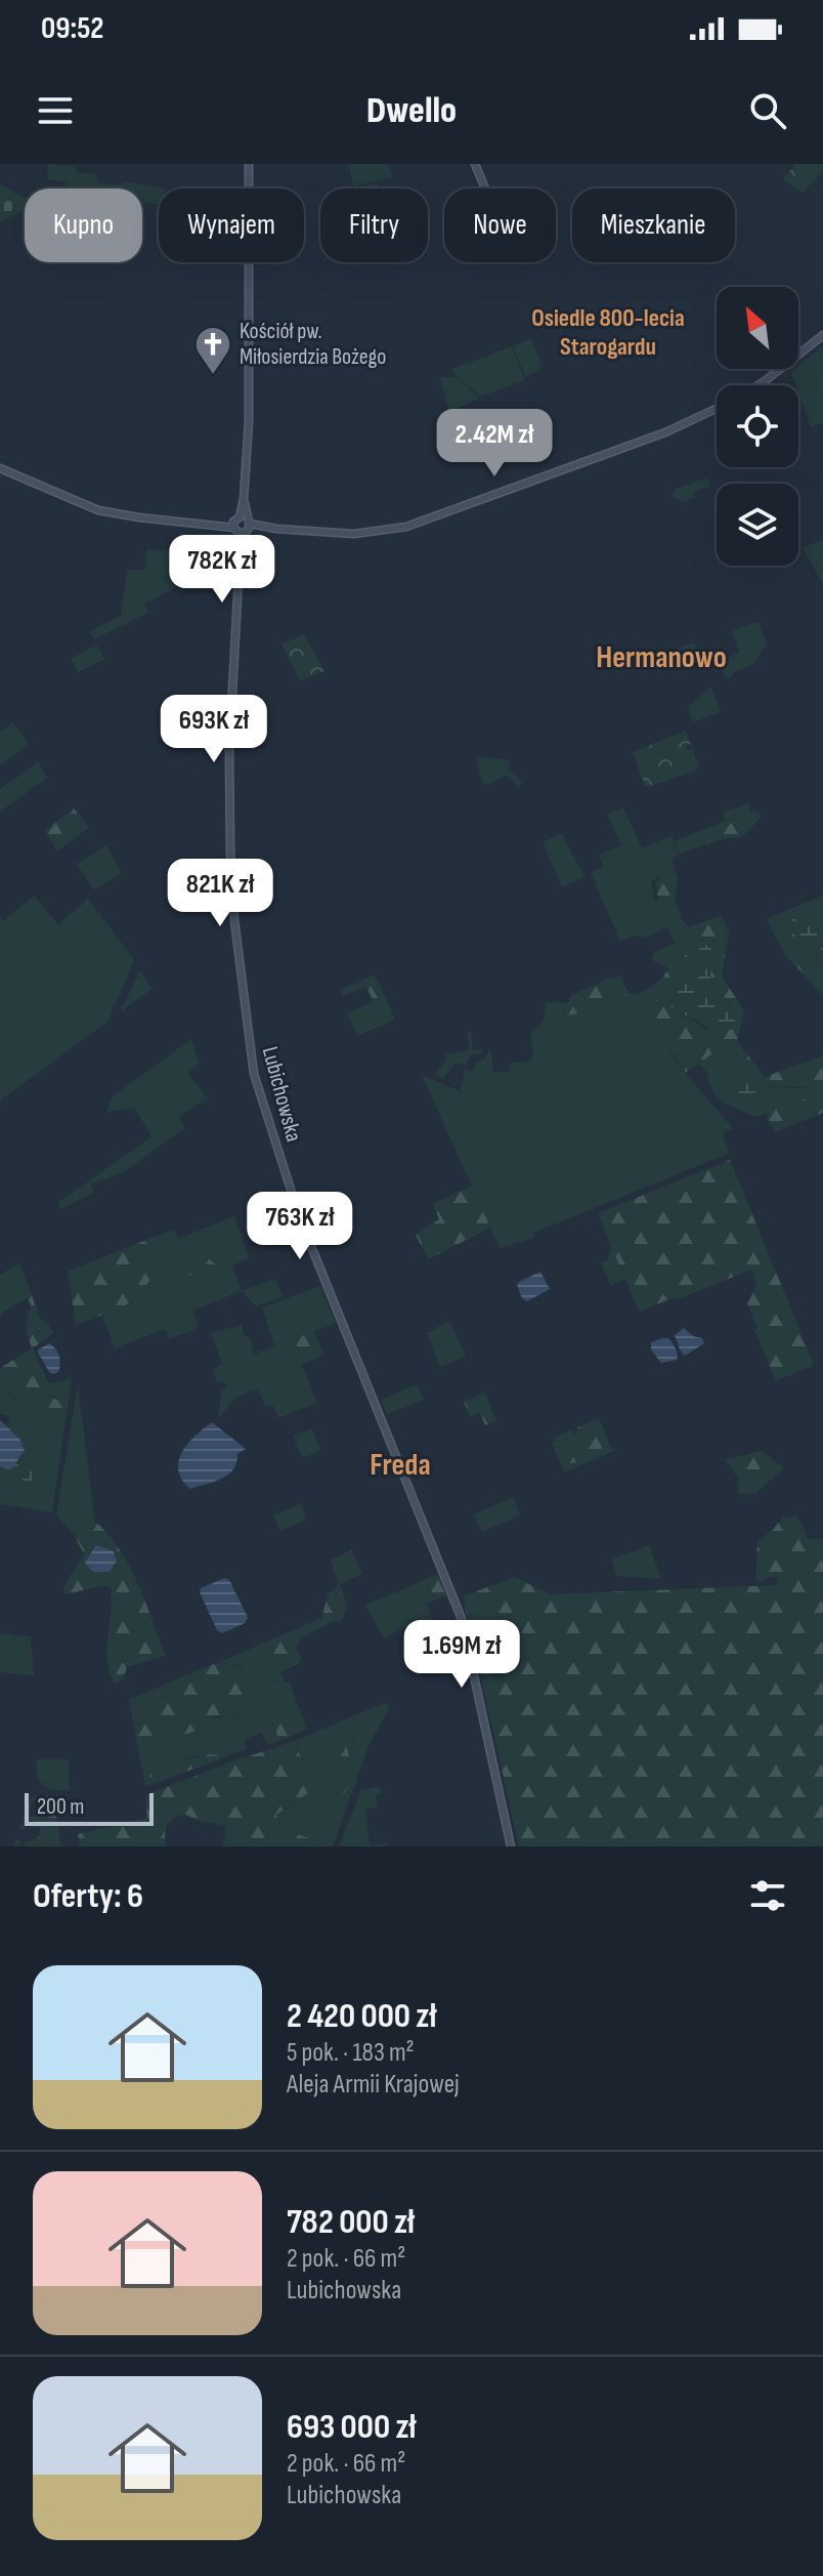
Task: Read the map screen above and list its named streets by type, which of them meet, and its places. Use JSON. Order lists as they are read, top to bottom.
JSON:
{
  "streets": {
    "street": ["Lubichowska"]
  },
  "districts": ["Osiedle 800-lecia Starogardu", "Hermanowo", "Freda"],
  "places": {
    "church": ["Kościół pw. Miłosierdzia Bożego"]
  },
  "scale_bar": "200 m",
  "north": "top left",
  "page": {
    "status": "09:52",
    "header": "Dwello",
    "chip": [
      "Kupno",
      "Wynajem",
      "Filtry",
      "Nowe",
      "Mieszkanie"
    ],
    "price": [
      "2.42M zł",
      "782K zł",
      "693K zł",
      "821K zł",
      "763K zł",
      "1.69M zł"
    ],
    "scale": "200 m",
    "heading": "Oferty: 6",
    "list": [
      {
        "name": "2 420 000 zł",
        "note": "5 pok. · 183 m² · Aleja Armii Krajowej"
      },
      {
        "name": "782 000 zł",
        "note": "2 pok. · 66 m² · Lubichowska"
      },
      {
        "name": "693 000 zł",
        "note": "2 pok. · 66 m² · Lubichowska"
      }
    ]
  }
}
